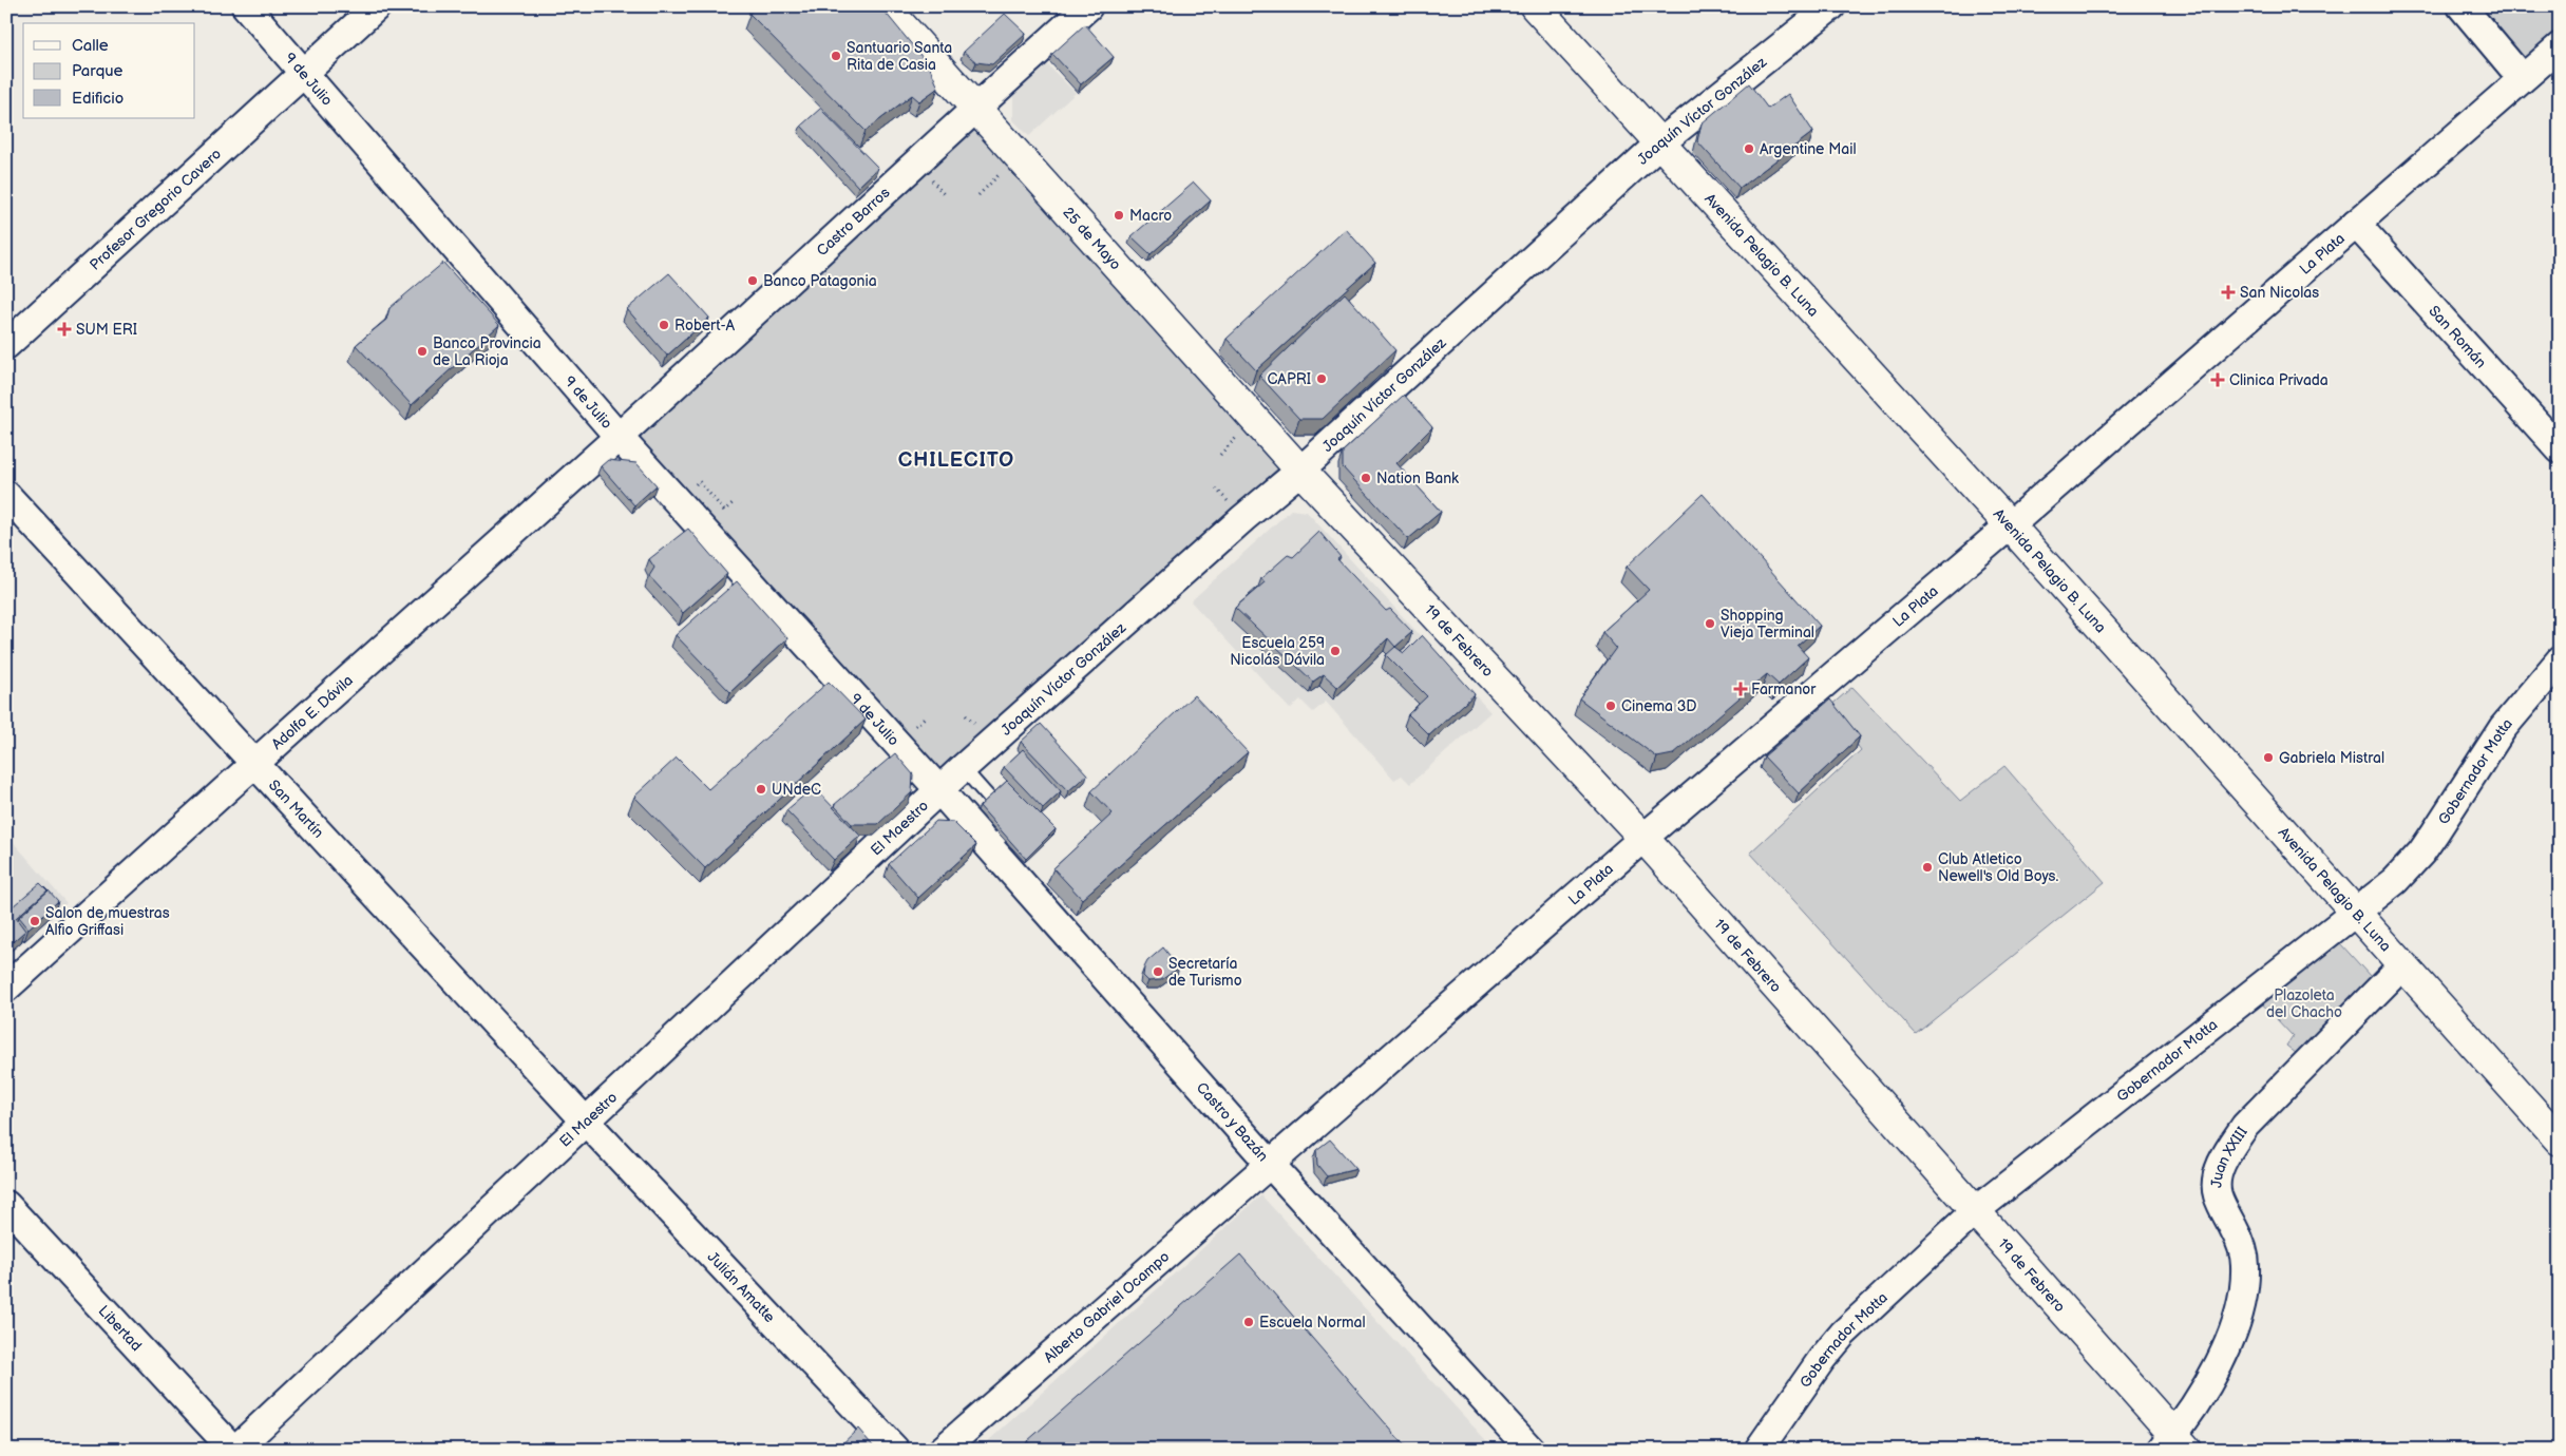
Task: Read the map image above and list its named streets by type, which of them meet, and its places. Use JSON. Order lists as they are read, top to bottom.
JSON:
{
  "streets": {
    "main road": ["25 de Mayo", "Avenida Pelagio B. Luna", "19 de Febrero"],
    "street": [
      "9 de Julio",
      "Joaquín Víctor González",
      "Profesor Gregorio Cavero",
      "Castro Barros",
      "La Plata",
      "San Román",
      "Adolfo E. Dávila",
      "Gobernador Motta",
      "San Martín",
      "El Maestro",
      "Castro y Bazán",
      "Juan XXIII",
      "Julián Amatte",
      "Alberto Gabriel Ocampo",
      "Libertad"
    ]
  },
  "crossings": [
    ["9 de Julio", "Joaquín Víctor González"],
    ["9 de Julio", "Profesor Gregorio Cavero"],
    ["9 de Julio", "Castro Barros"],
    ["9 de Julio", "Adolfo E. Dávila"],
    ["9 de Julio", "El Maestro"],
    ["9 de Julio", "Castro y Bazán"],
    ["Joaquín Víctor González", "25 de Mayo"],
    ["Joaquín Víctor González", "Avenida Pelagio B. Luna"],
    ["Joaquín Víctor González", "19 de Febrero"],
    ["Joaquín Víctor González", "El Maestro"],
    ["Joaquín Víctor González", "Castro y Bazán"],
    ["Castro Barros", "25 de Mayo"],
    ["Castro Barros", "Adolfo E. Dávila"],
    ["25 de Mayo", "19 de Febrero"],
    ["La Plata", "Avenida Pelagio B. Luna"],
    ["La Plata", "San Román"],
    ["La Plata", "19 de Febrero"],
    ["La Plata", "Castro y Bazán"],
    ["La Plata", "Alberto Gabriel Ocampo"],
    ["Avenida Pelagio B. Luna", "Gobernador Motta"],
    ["Avenida Pelagio B. Luna", "Juan XXIII"],
    ["19 de Febrero", "Gobernador Motta"],
    ["19 de Febrero", "Juan XXIII"],
    ["Adolfo E. Dávila", "San Martín"],
    ["San Martín", "El Maestro"],
    ["San Martín", "Julián Amatte"],
    ["El Maestro", "Castro y Bazán"],
    ["El Maestro", "Julián Amatte"],
    ["El Maestro", "Libertad"],
    ["Castro y Bazán", "Alberto Gabriel Ocampo"]
  ],
  "districts": ["CHILECITO"],
  "parks": ["Plazoleta del Chacho"],
  "places": {
    "other": [
      "Santuario Santa Rita de Casia",
      "Argentine Mail",
      "Macro",
      "Banco Patagonia",
      "Robert-A",
      "Banco Provincia de La Rioja",
      "CAPRI",
      "Nation Bank",
      "Shopping Vieja Terminal",
      "Escuela 259 Nicolás Dávila",
      "Cinema 3D",
      "Gabriela Mistral",
      "UNdeC",
      "Club Atletico Newell's Old Boys.",
      "Salon de muestras Alfio Griffasi",
      "Secretaría de Turismo",
      "Escuela Normal"
    ],
    "health": [
      "San Nicolas",
      "SUM ERI",
      "Clinica Privada",
      "Farmanor"
    ]
  },
  "legend": ["Calle", "Parque", "Edificio"]
}
